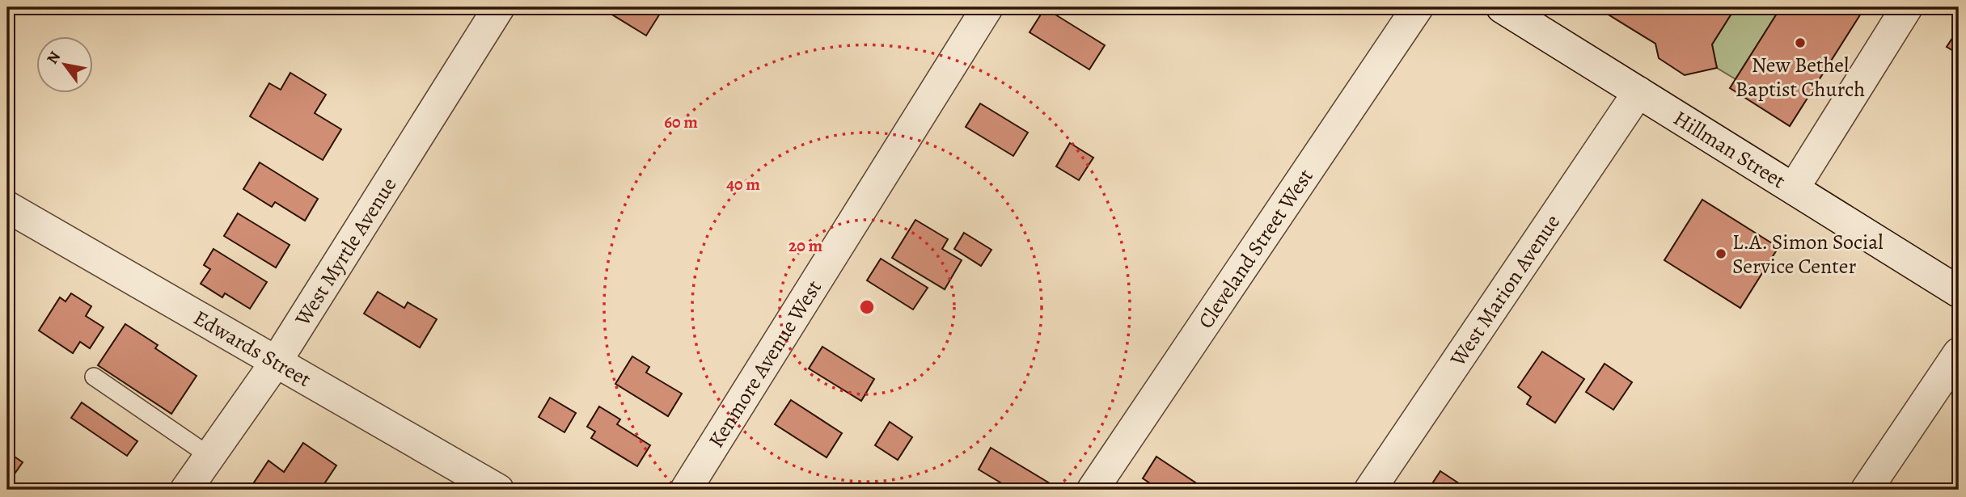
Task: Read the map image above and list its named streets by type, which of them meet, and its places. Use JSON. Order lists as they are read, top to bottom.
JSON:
{
  "streets": {
    "street": [
      "Hillman Street",
      "Cleveland Street West",
      "West Myrtle Avenue",
      "West Marion Avenue",
      "Edwards Street",
      "Kenmore Avenue West"
    ]
  },
  "crossings": [
    ["Hillman Street", "West Marion Avenue"],
    ["West Myrtle Avenue", "Edwards Street"]
  ],
  "places": ["New Bethel Baptist Church", "L.A. Simon Social Service Center"],
  "north": "top left",
  "rings": ["60 m", "40 m", "20 m"]
}
